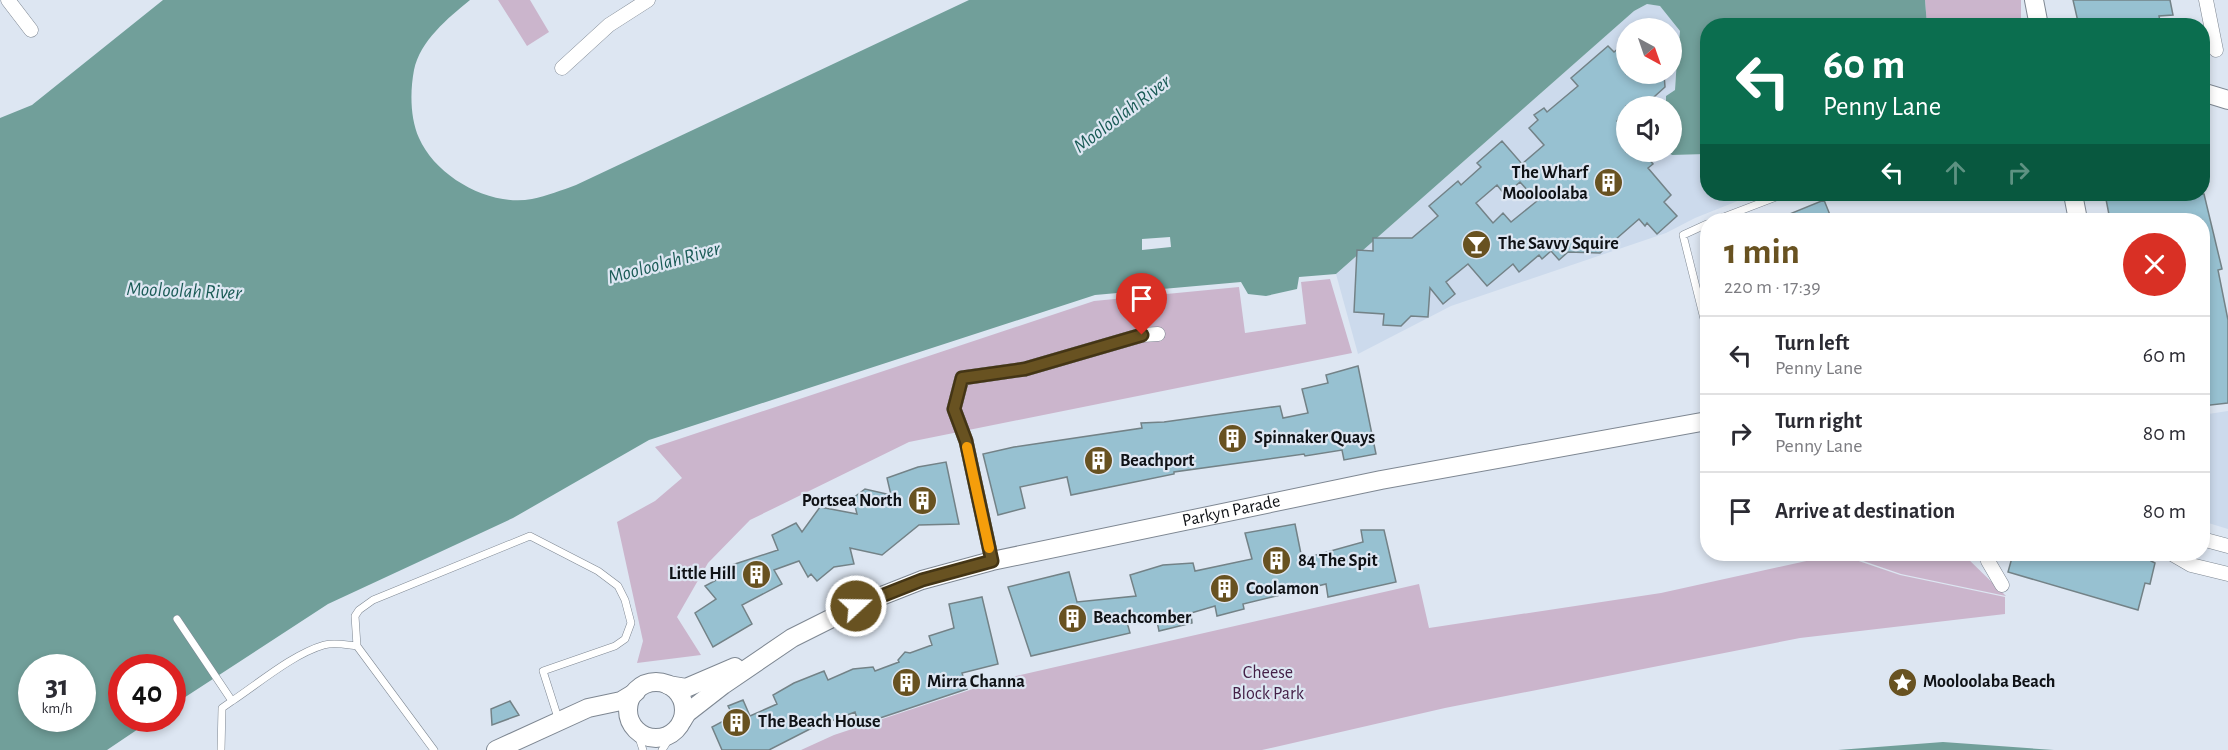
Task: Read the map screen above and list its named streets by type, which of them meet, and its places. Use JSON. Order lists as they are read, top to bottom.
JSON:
{
  "streets": {
    "street": ["Parkyn Parade"]
  },
  "water": ["Mooloolah River"],
  "parks": ["Cheese Block Park"],
  "places": {
    "building": [
      "The Wharf Mooloolaba",
      "Spinnaker Quays",
      "Beachport",
      "Portsea North",
      "84 The Spit",
      "Little Hill",
      "Coolamon",
      "Beachcomber",
      "Mirra Channa",
      "The Beach House"
    ],
    "bar": ["The Savvy Squire"],
    "place": ["Mooloolaba Beach"]
  },
  "north": "bottom right",
  "page": {
    "turn": ["60 m", "Penny Lane"],
    "heading": ["1 min", "220 m · 17:39"],
    "list": [
      {
        "name": "Turn left",
        "note": "Penny Lane",
        "value": "60 m"
      },
      {
        "name": "Turn right",
        "note": "Penny Lane",
        "value": "80 m"
      },
      {
        "name": "Arrive at destination",
        "value": "80 m"
      }
    ],
    "speed": "31 km/h",
    "limit": "40"
  }
}
